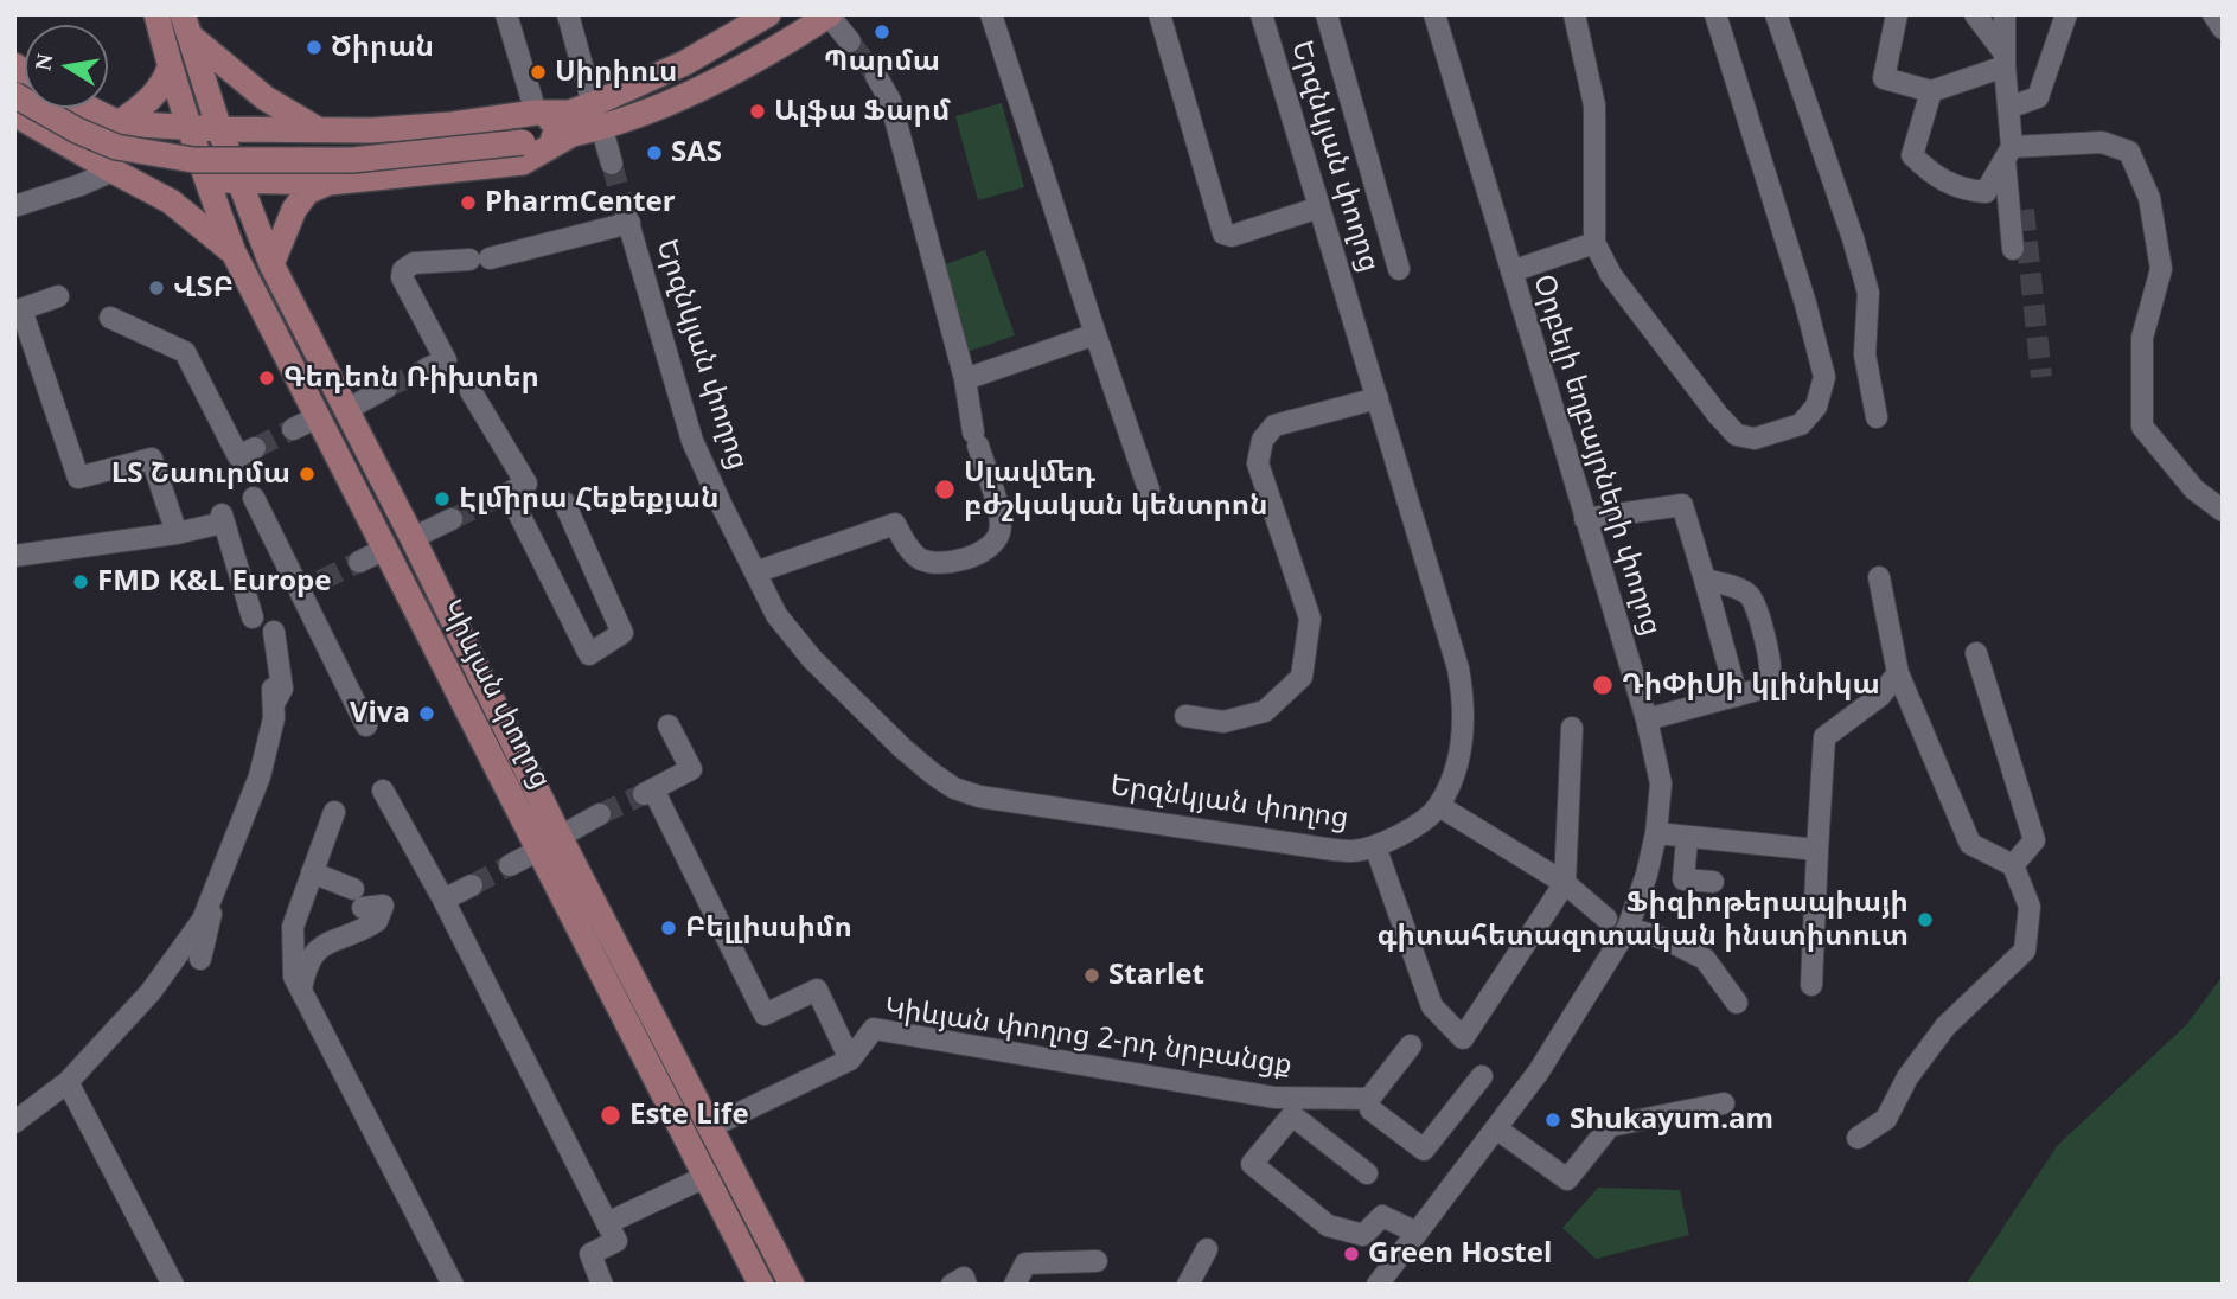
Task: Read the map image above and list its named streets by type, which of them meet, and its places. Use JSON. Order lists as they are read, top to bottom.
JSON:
{
  "streets": {
    "main road": ["Կիևյան փողոց"],
    "street": ["Երզնկյան փողոց", "Օրբելի եղբայրների փողոց", "Կիևյան փողոց 2-րդ նրբանցք"]
  },
  "crossings": [
    ["Կիևյան փողոց", "Կիևյան փողոց 2-րդ նրբանցք"]
  ],
  "places": [
    "Պարմա",
    "Ծիրան",
    "Սիրիուս",
    "Ալֆա Ֆարմ",
    "SAS",
    "PharmCenter",
    "ՎՏԲ",
    "Գեդեոն Ռիխտեր",
    "LS Շաուրմա",
    "Սլավմեդ բժշկական կենտրոն",
    "Էլմիրա Հեքեքյան",
    "FMD K&L Europe",
    "ԴիՓիՍի կլինիկա",
    "Viva",
    "Ֆիզիոթերապիայի գիտահետազոտական ինստիտուտ",
    "Բելլիսսիմո",
    "Starlet",
    "Este Life",
    "Shukayum.am",
    "Green Hostel"
  ],
  "north": "left"
}
